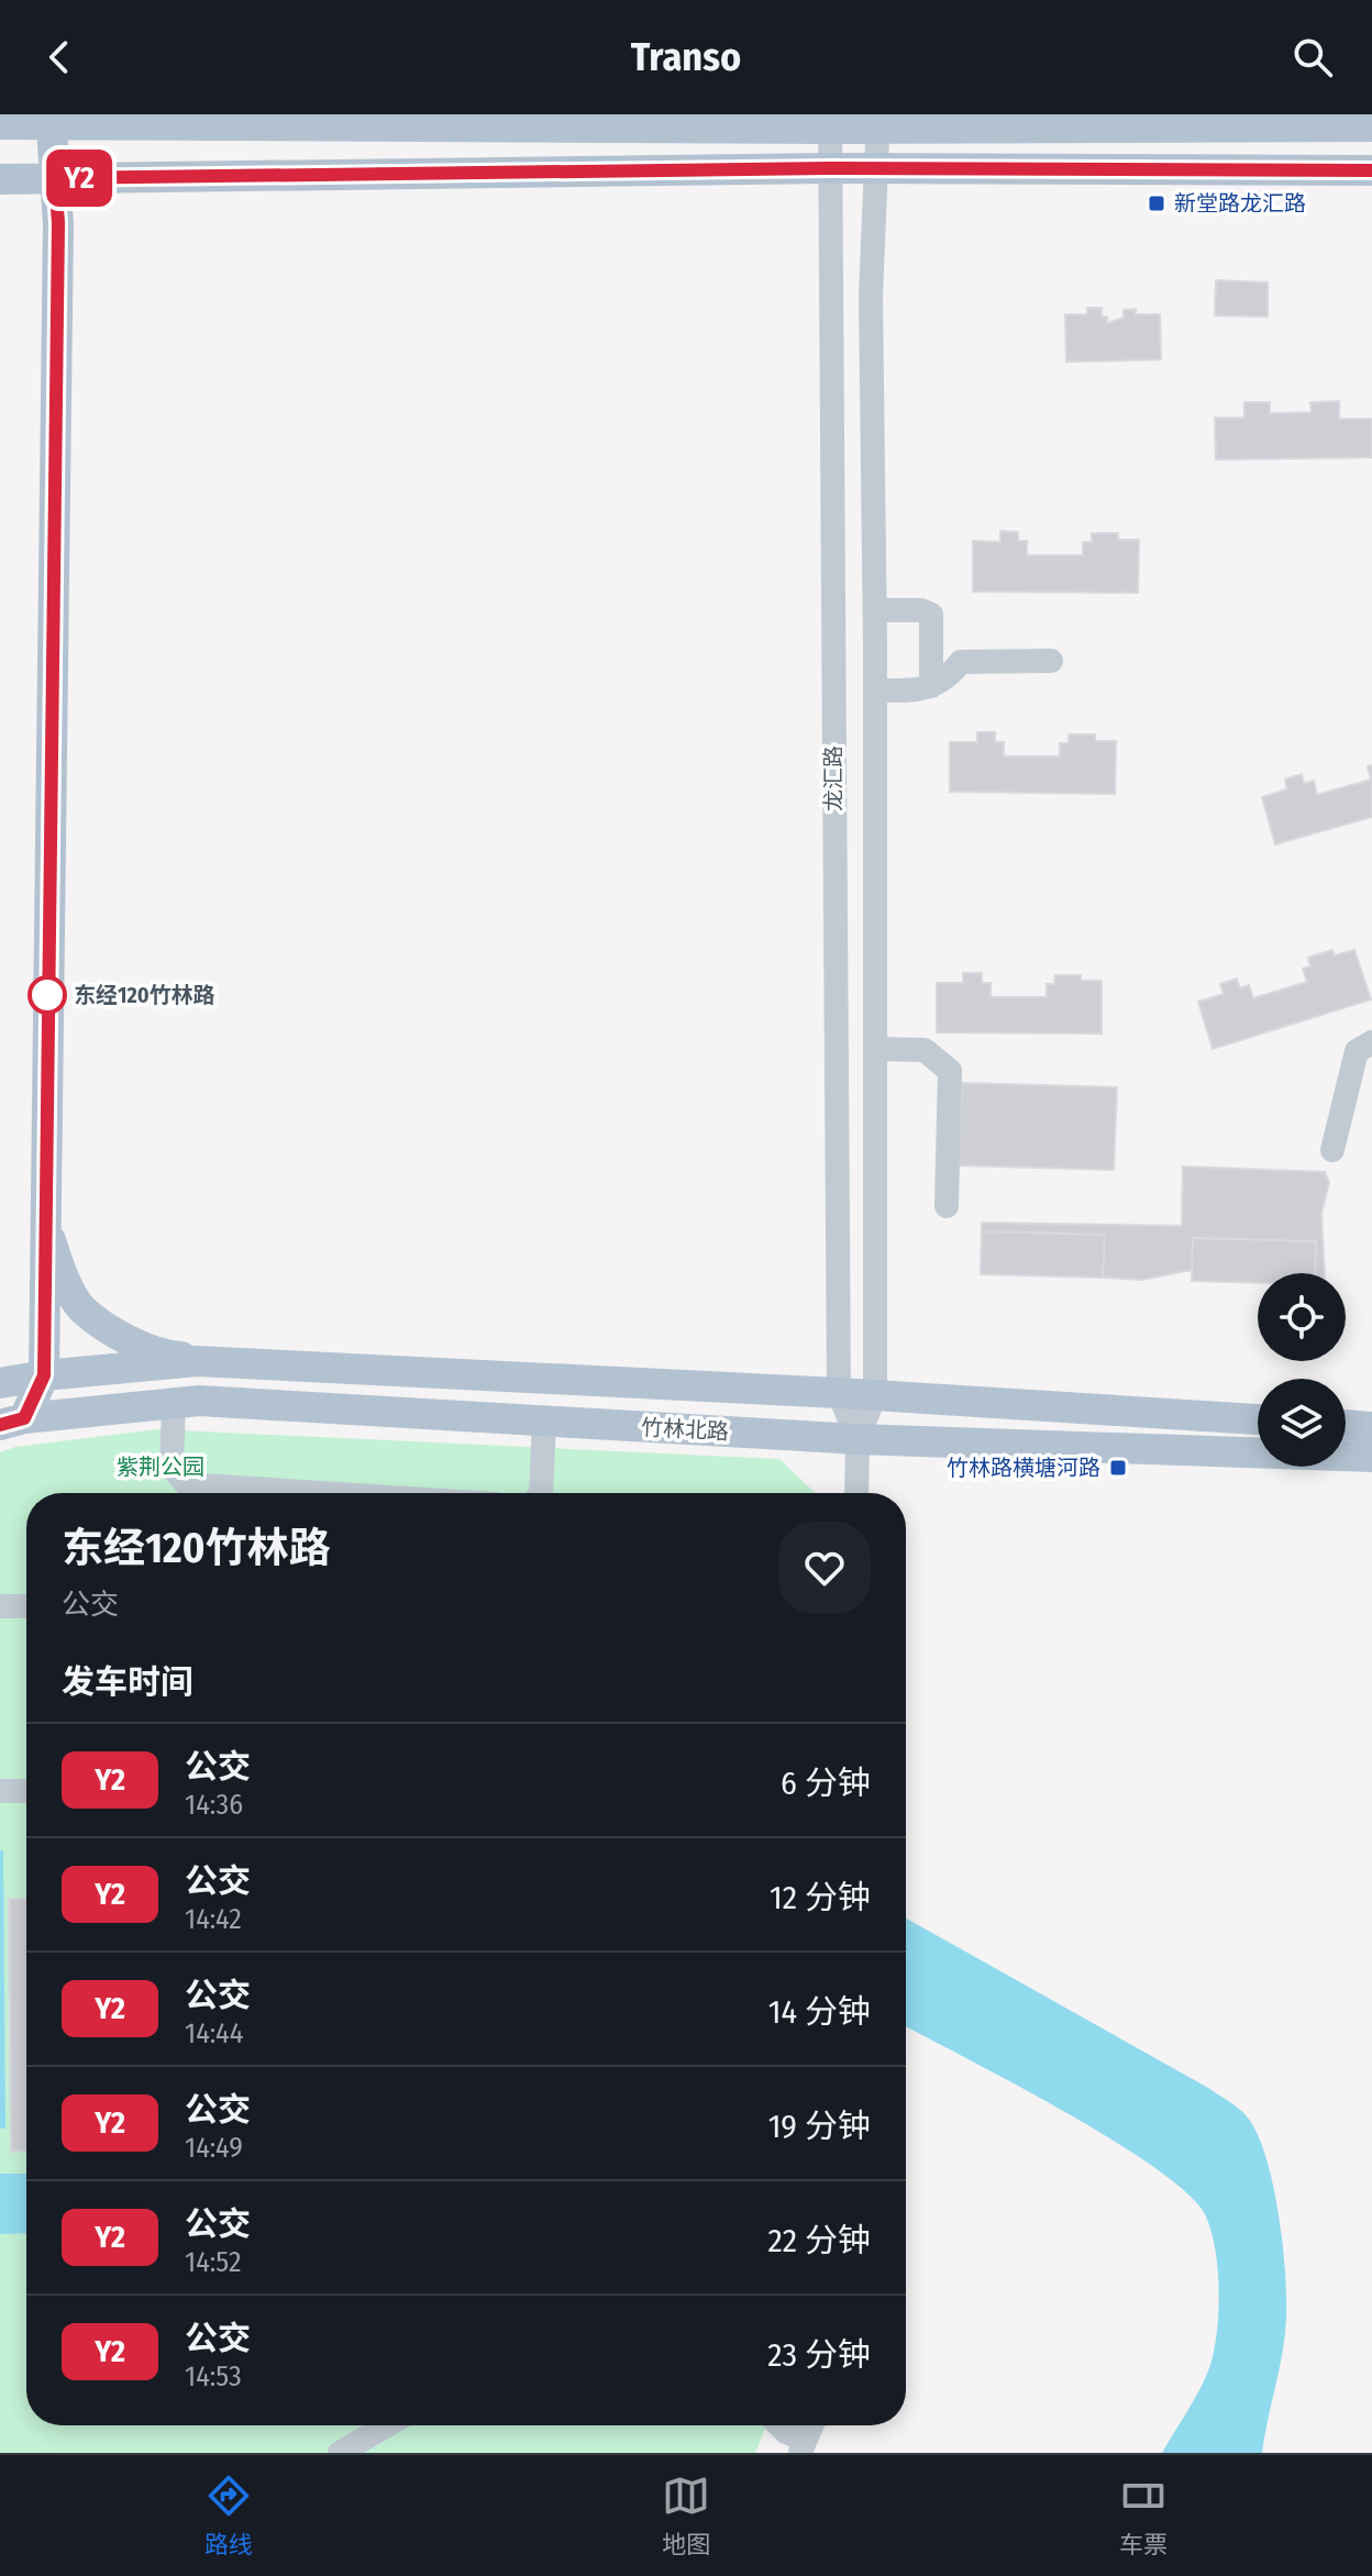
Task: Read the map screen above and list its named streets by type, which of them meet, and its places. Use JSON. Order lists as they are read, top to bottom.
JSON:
{
  "streets": {
    "main road": ["竹林北路"],
    "street": ["龙汇路"]
  },
  "crossings": [
    ["龙汇路", "竹林北路"]
  ],
  "parks": ["紫荆公园"],
  "places": {
    "transit": ["新堂路龙汇路", "竹林路横塘河路"],
    "other": ["东经120竹林路"]
  },
  "lines": ["bus line Y2"],
  "page": {
    "header": "Transo",
    "on_map": "Y2",
    "heading": [
      ["东经120竹林路", "公交"],
      "发车时间"
    ],
    "list": [
      {
        "mark": "Y2",
        "name": "公交",
        "note": "14:36",
        "value": "6 分钟"
      },
      {
        "mark": "Y2",
        "name": "公交",
        "note": "14:42",
        "value": "12 分钟"
      },
      {
        "mark": "Y2",
        "name": "公交",
        "note": "14:44",
        "value": "14 分钟"
      },
      {
        "mark": "Y2",
        "name": "公交",
        "note": "14:49",
        "value": "19 分钟"
      },
      {
        "mark": "Y2",
        "name": "公交",
        "note": "14:52",
        "value": "22 分钟"
      },
      {
        "mark": "Y2",
        "name": "公交",
        "note": "14:53",
        "value": "23 分钟"
      }
    ],
    "tabs": ["路线", "地图", "车票"]
  }
}
